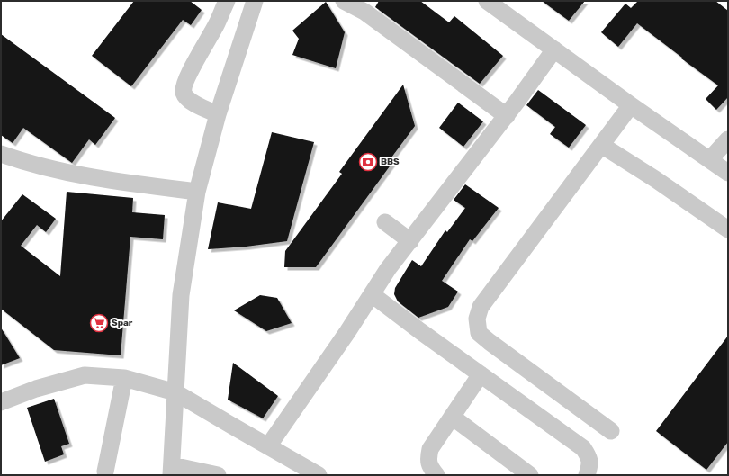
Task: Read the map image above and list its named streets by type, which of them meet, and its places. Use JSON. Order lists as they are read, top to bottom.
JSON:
{
  "places": {
    "bank": ["BBS"],
    "supermarket": ["Spar"]
  }
}
